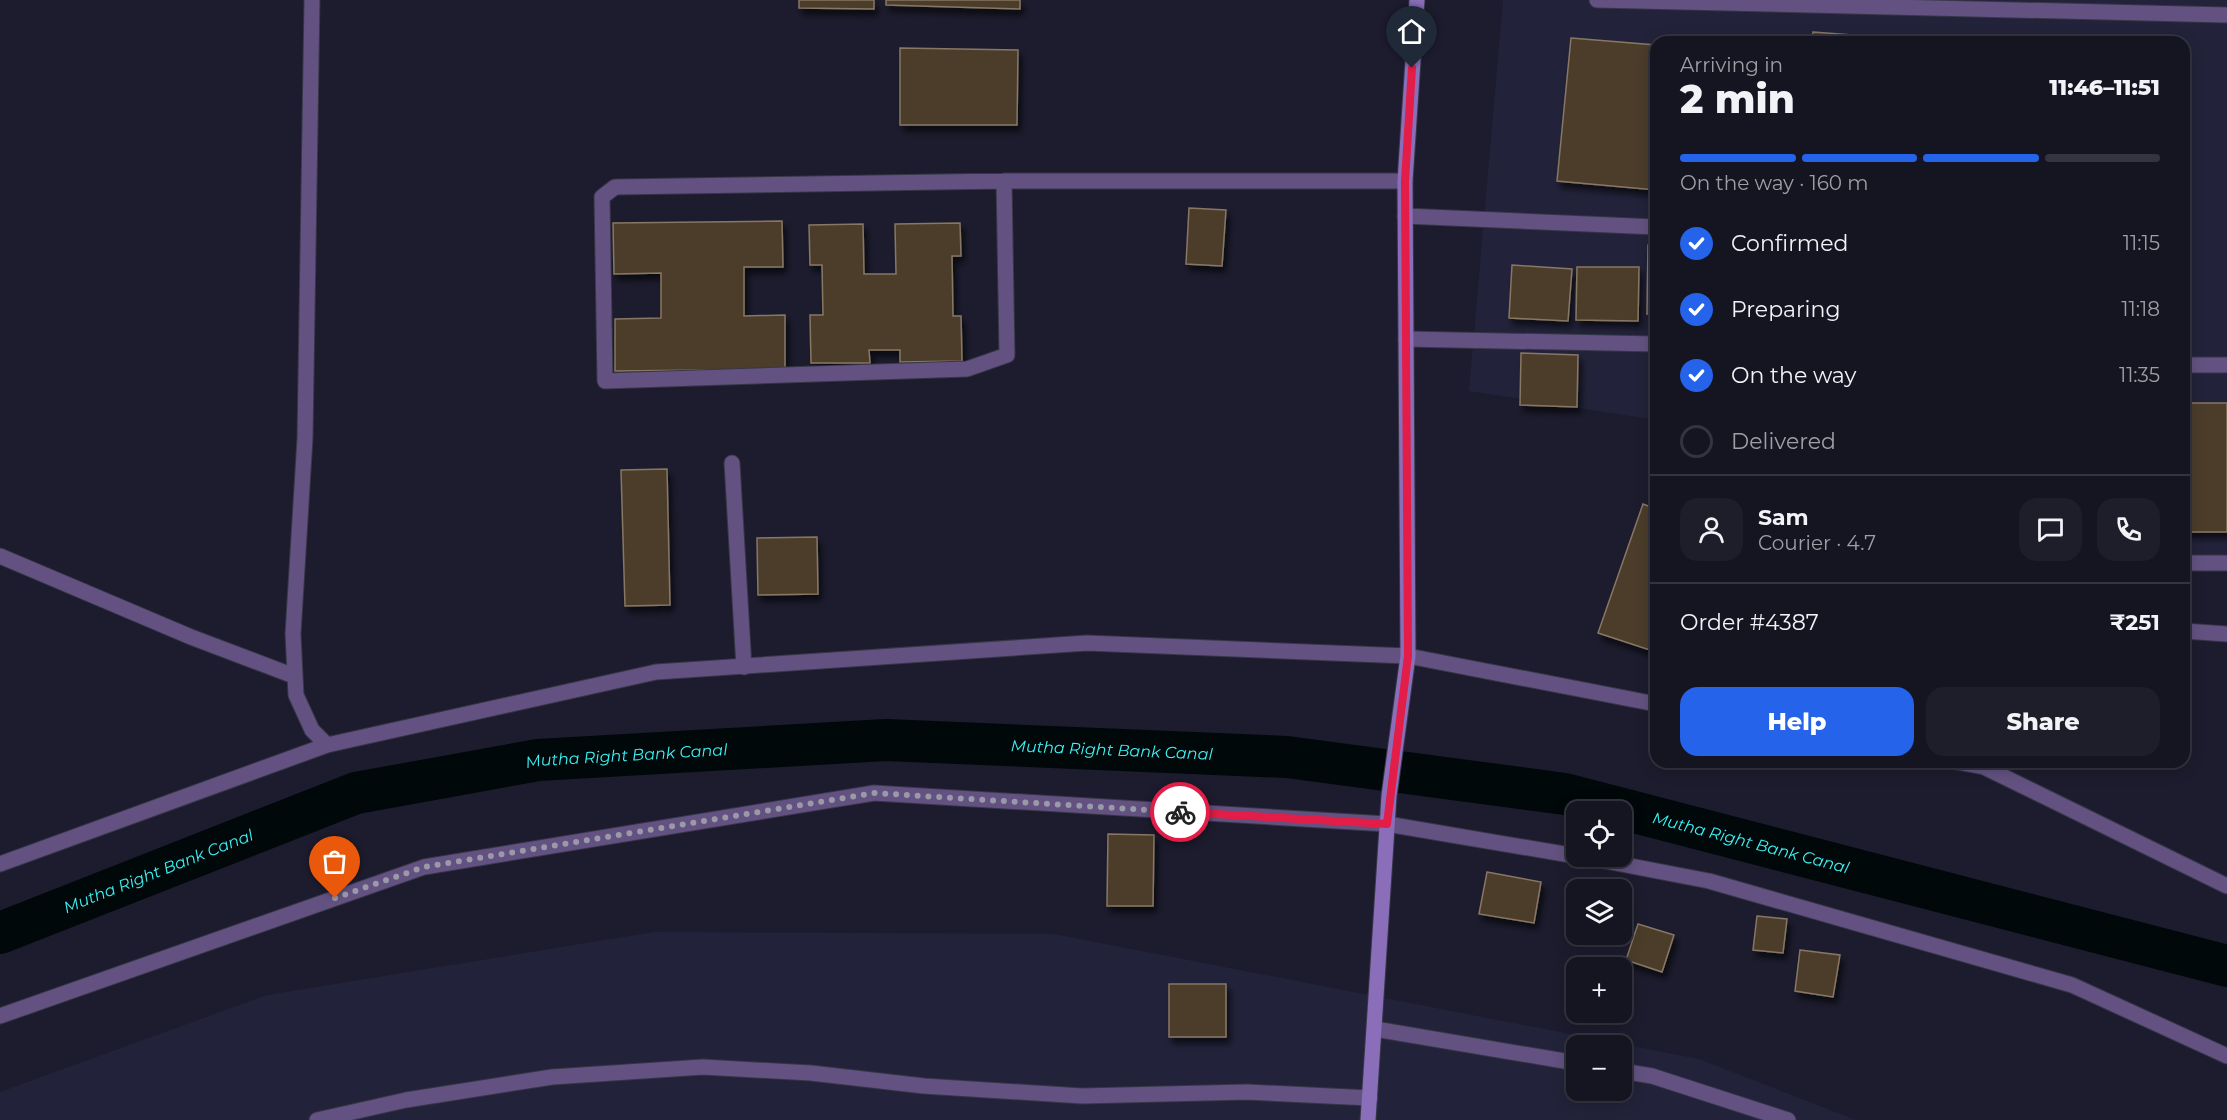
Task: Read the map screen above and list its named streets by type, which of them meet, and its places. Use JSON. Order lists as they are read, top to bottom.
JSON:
{
  "water": ["Mutha Right Bank Canal"],
  "page": {
    "heading": ["2 min", "Arriving in", "11:46–11:51"],
    "panel": [
      "Sam",
      "Courier · 4.7",
      "Order #4387",
      "₹251"
    ],
    "bar": "On the way · 160 m",
    "list": [
      ["Confirmed", "11:15"],
      ["Preparing", "11:18"],
      ["On the way", "11:35"],
      "Delivered"
    ],
    "buttons": ["Help", "Share"],
    "map_buttons": ["+", "−"]
  }
}
